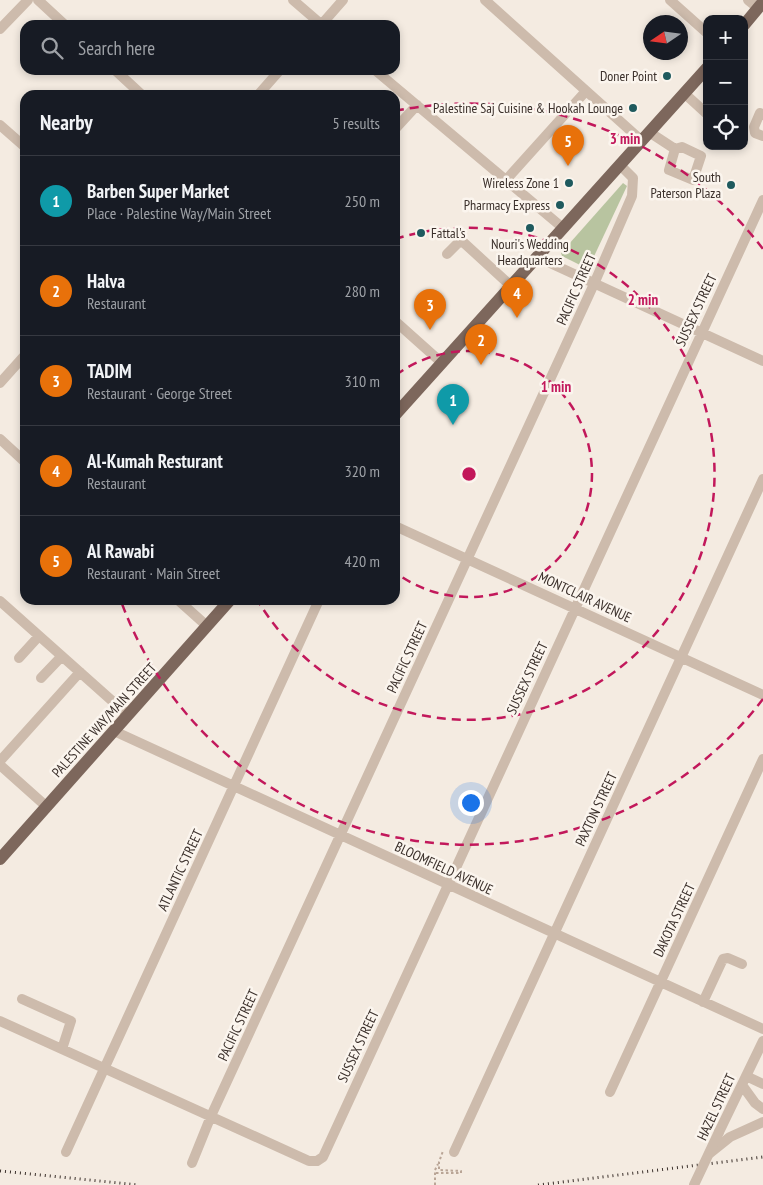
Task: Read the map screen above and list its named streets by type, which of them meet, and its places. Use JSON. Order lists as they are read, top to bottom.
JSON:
{
  "streets": {
    "main road": ["PALESTINE WAY/MAIN STREET"],
    "street": [
      "PACIFIC STREET",
      "SUSSEX STREET",
      "MONTCLAIR AVENUE",
      "PAXTON STREET",
      "BLOOMFIELD AVENUE",
      "ATLANTIC STREET",
      "DAKOTA STREET",
      "HAZEL STREET"
    ]
  },
  "crossings": [
    ["PACIFIC STREET", "SUSSEX STREET"],
    ["PACIFIC STREET", "MONTCLAIR AVENUE"],
    ["PACIFIC STREET", "BLOOMFIELD AVENUE"],
    ["SUSSEX STREET", "MONTCLAIR AVENUE"],
    ["SUSSEX STREET", "BLOOMFIELD AVENUE"],
    ["MONTCLAIR AVENUE", "PAXTON STREET"],
    ["PALESTINE WAY/MAIN STREET", "BLOOMFIELD AVENUE"],
    ["PAXTON STREET", "BLOOMFIELD AVENUE"],
    ["BLOOMFIELD AVENUE", "ATLANTIC STREET"],
    ["BLOOMFIELD AVENUE", "DAKOTA STREET"]
  ],
  "places": [
    "Doner Point",
    "Palestine Saj Cuisine & Hookah Lounge",
    "Wireless Zone 1",
    "South Paterson Plaza",
    "Pharmacy Express",
    "Nouri's Wedding Headquarters",
    "Fattal's"
  ],
  "north": "left",
  "page": {
    "map_buttons": ["+", "−"],
    "search": "Search here",
    "heading": ["Nearby", "5 results"],
    "pins": [
      "5",
      "4",
      "3",
      "2",
      "1"
    ],
    "list": [
      {
        "mark": "1",
        "name": "Barben Super Market",
        "note": "Place · Palestine Way/Main Street",
        "value": "250 m"
      },
      {
        "mark": "2",
        "name": "Halva",
        "note": "Restaurant",
        "value": "280 m"
      },
      {
        "mark": "3",
        "name": "TADIM",
        "note": "Restaurant · George Street",
        "value": "310 m"
      },
      {
        "mark": "4",
        "name": "Al-Kumah Resturant",
        "note": "Restaurant",
        "value": "320 m"
      },
      {
        "mark": "5",
        "name": "Al Rawabi",
        "note": "Restaurant · Main Street",
        "value": "420 m"
      }
    ]
  },
  "rings": ["3 min", "2 min", "1 min"]
}
